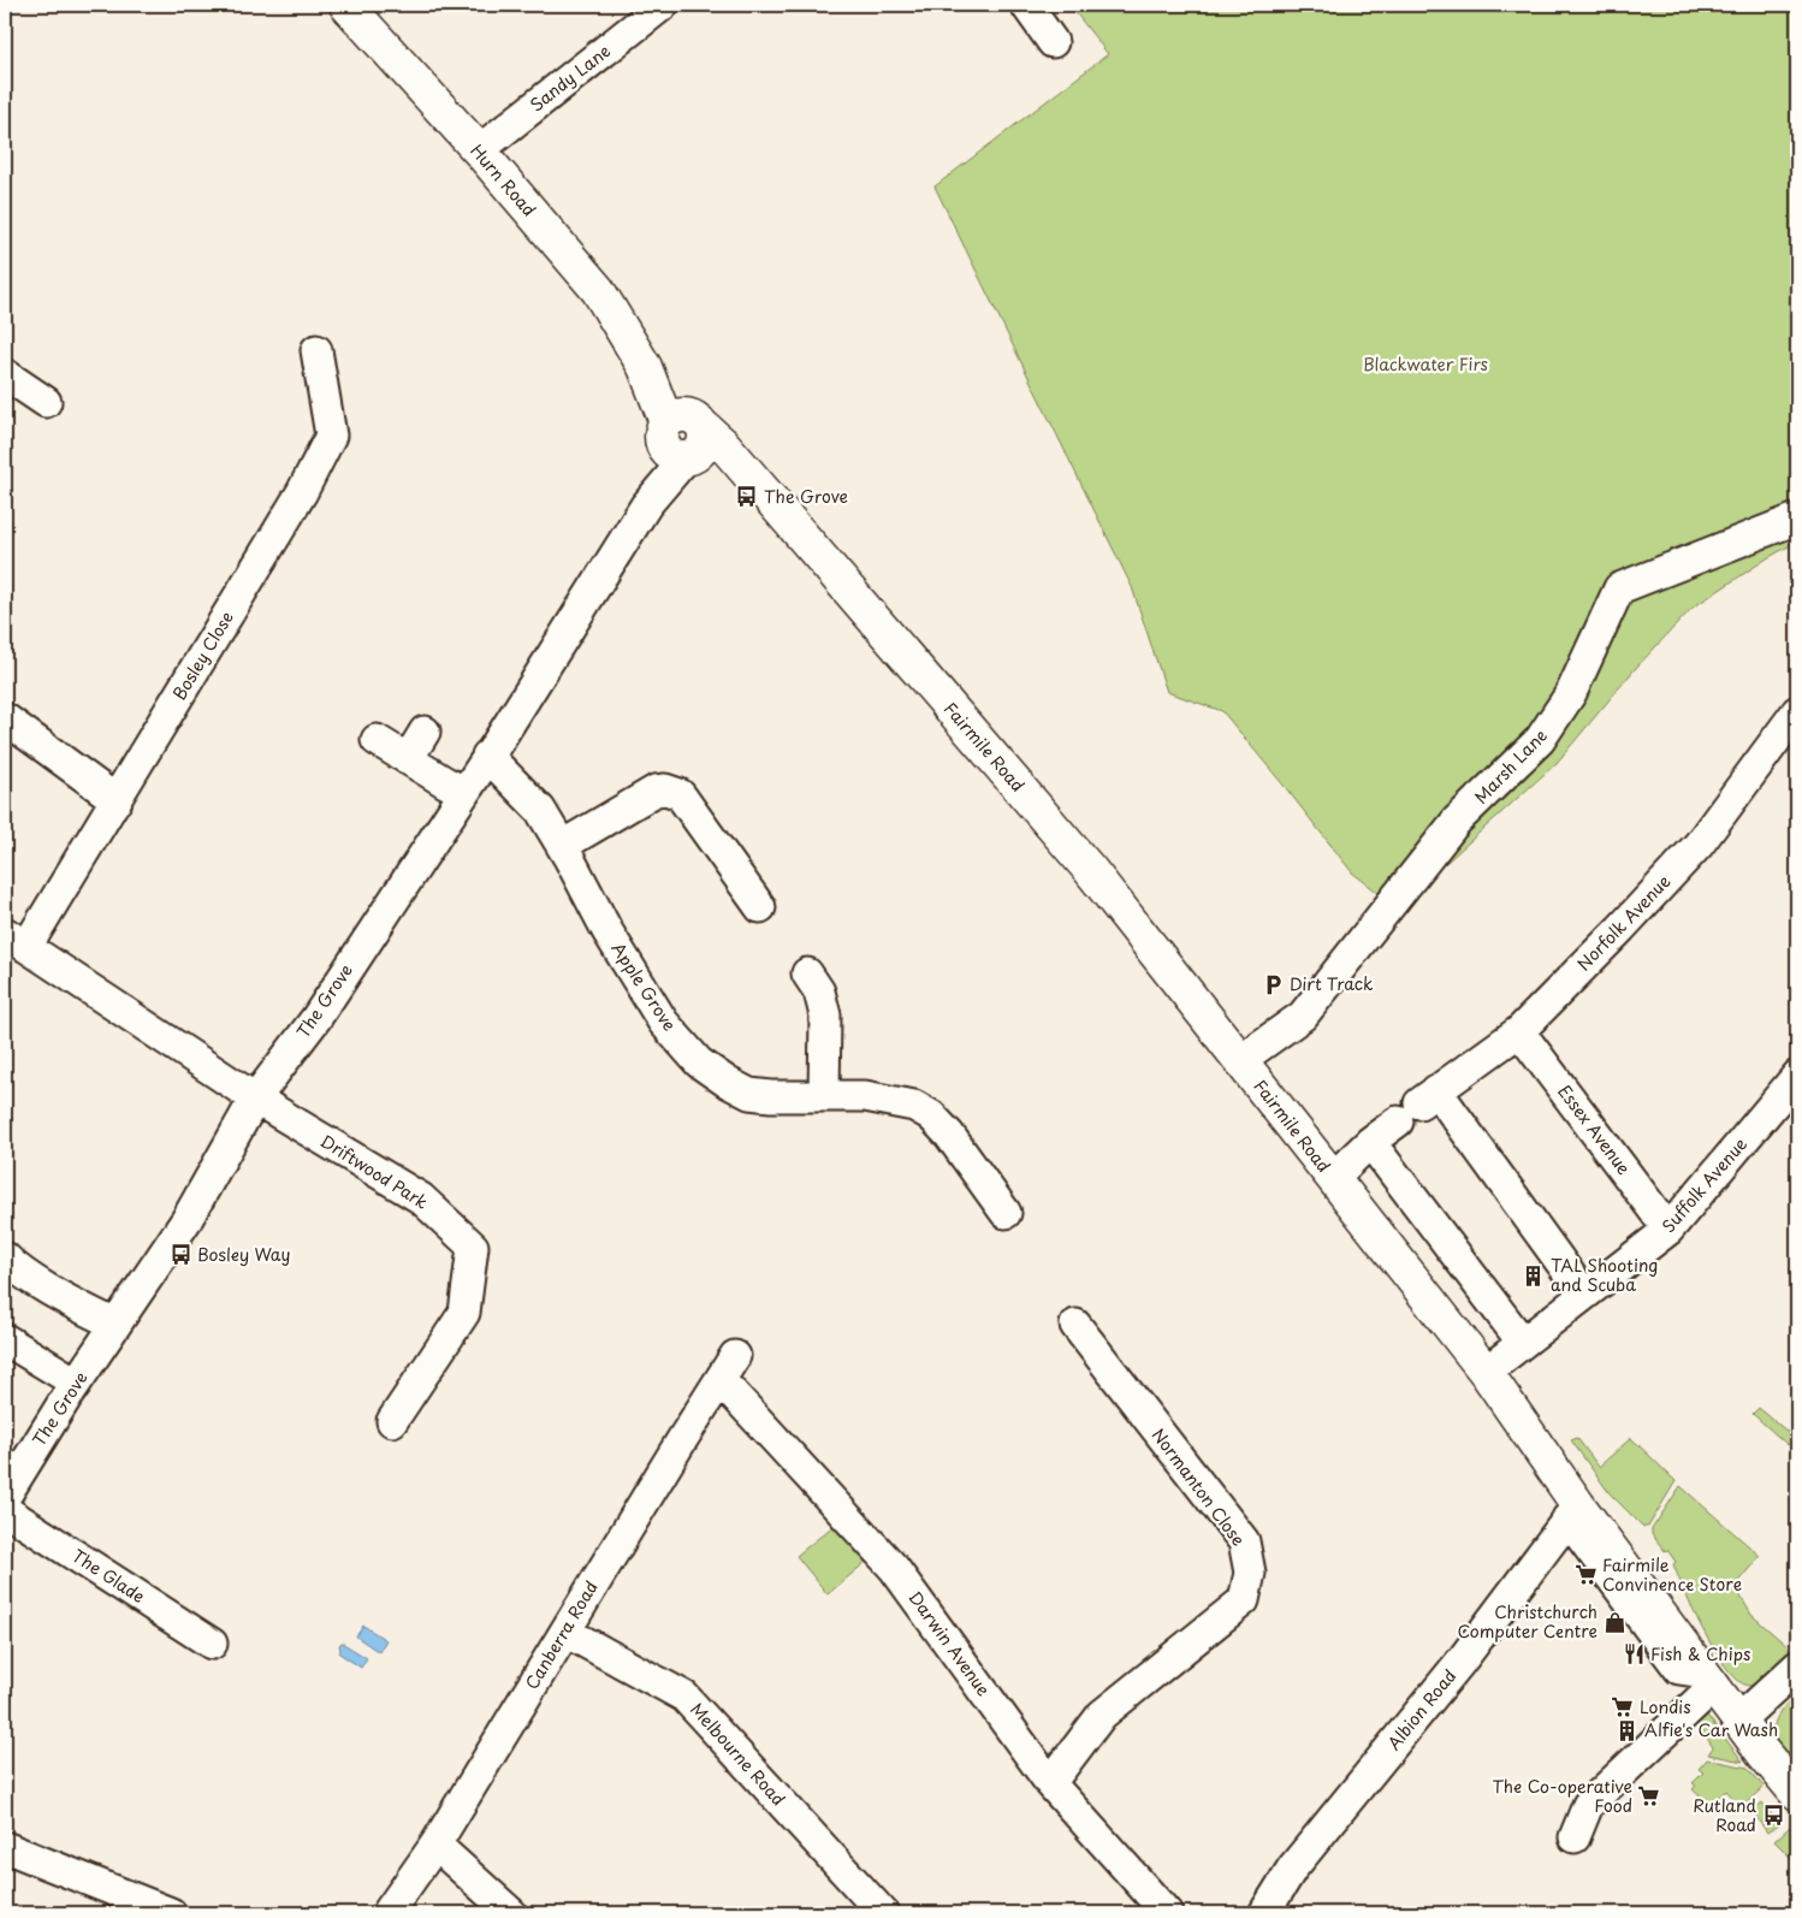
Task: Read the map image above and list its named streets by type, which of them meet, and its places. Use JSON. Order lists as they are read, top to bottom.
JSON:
{
  "streets": {
    "main road": ["Hurn Road", "Fairmile Road"],
    "street": [
      "Sandy Lane",
      "Bosley Close",
      "Marsh Lane",
      "Norfolk Avenue",
      "Apple Grove",
      "The Grove",
      "Essex Avenue",
      "Driftwood Park",
      "Suffolk Avenue",
      "Normanton Close",
      "The Glade",
      "Canberra Road",
      "Darwin Avenue",
      "Albion Road",
      "Melbourne Road"
    ]
  },
  "crossings": [
    ["Sandy Lane", "Hurn Road"],
    ["Hurn Road", "Fairmile Road"],
    ["Hurn Road", "The Grove"],
    ["Fairmile Road", "Marsh Lane"],
    ["Fairmile Road", "Norfolk Avenue"],
    ["Fairmile Road", "The Grove"],
    ["Fairmile Road", "Suffolk Avenue"],
    ["Fairmile Road", "Albion Road"],
    ["Norfolk Avenue", "Essex Avenue"],
    ["Apple Grove", "The Grove"],
    ["The Grove", "Driftwood Park"],
    ["Essex Avenue", "Suffolk Avenue"],
    ["Normanton Close", "Darwin Avenue"],
    ["Canberra Road", "Darwin Avenue"],
    ["Canberra Road", "Melbourne Road"]
  ],
  "parks": ["Blackwater Firs"],
  "places": {
    "bus stop": ["The Grove", "Bosley Way", "Rutland Road"],
    "parking": ["Dirt Track"],
    "building": ["TAL Shooting and Scuba", "Alfie's Car Wash"],
    "supermarket": ["Fairmile Convinence Store", "Londis", "The Co-operative Food"],
    "shop": ["Christchurch Computer Centre"],
    "restaurant": ["Fish & Chips"]
  }
}
